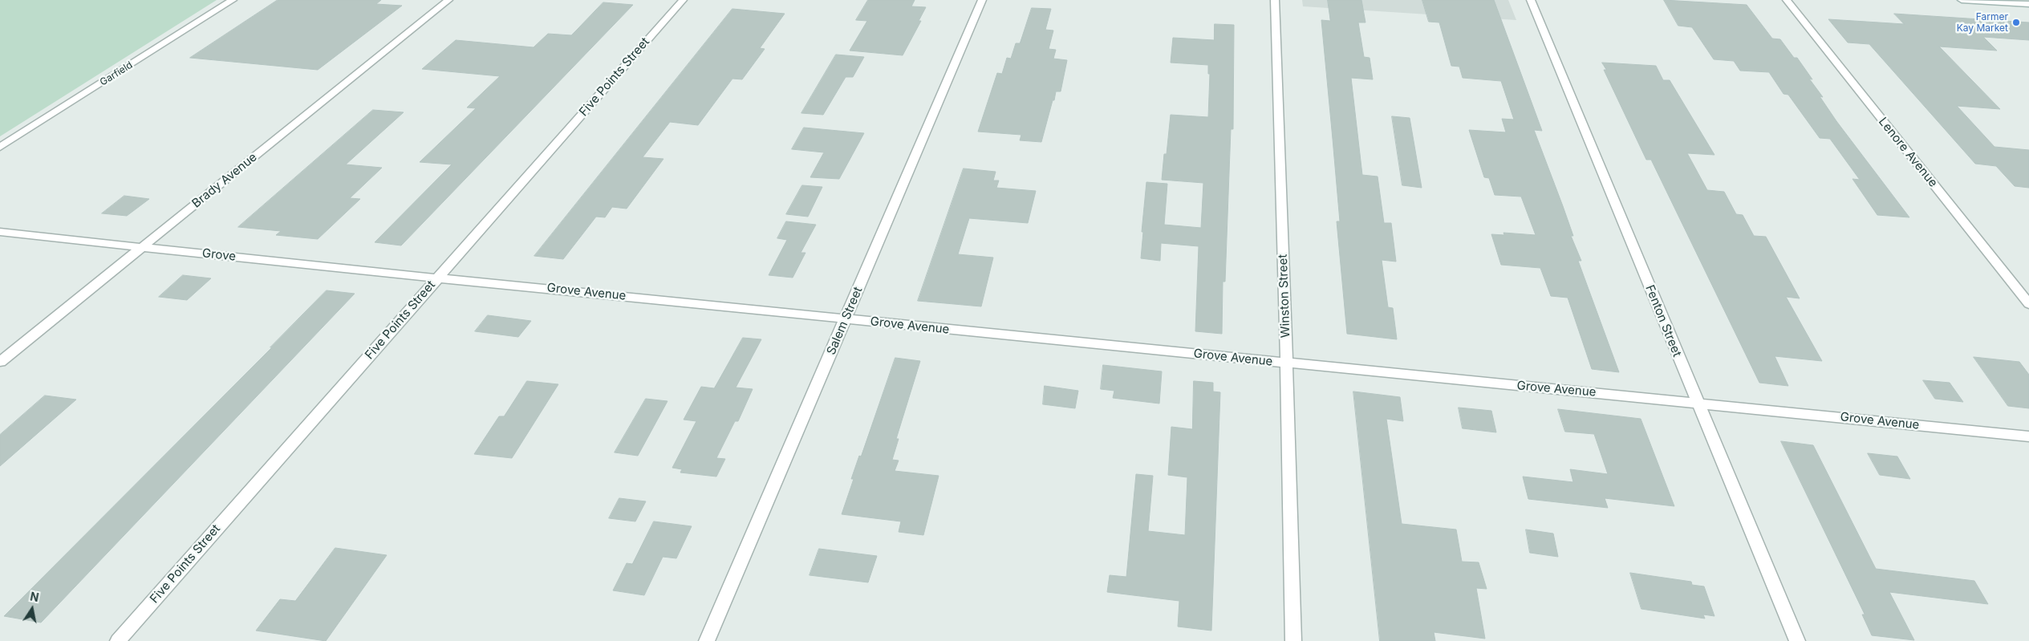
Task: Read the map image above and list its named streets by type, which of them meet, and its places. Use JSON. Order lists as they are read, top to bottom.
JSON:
{
  "streets": {
    "street": [
      "Garfield",
      "Five Points Street",
      "Lenore Avenue",
      "Brady Avenue",
      "Grove",
      "Grove Avenue",
      "Winston Street",
      "Salem Street",
      "Fenton Street"
    ]
  },
  "crossings": [
    ["Five Points Street", "Grove"],
    ["Five Points Street", "Grove Avenue"],
    ["Brady Avenue", "Grove"],
    ["Grove", "Grove Avenue"],
    ["Grove Avenue", "Winston Street"],
    ["Grove Avenue", "Salem Street"],
    ["Grove Avenue", "Fenton Street"]
  ],
  "places": ["Farmer Kay Market"],
  "north": "top"
}
